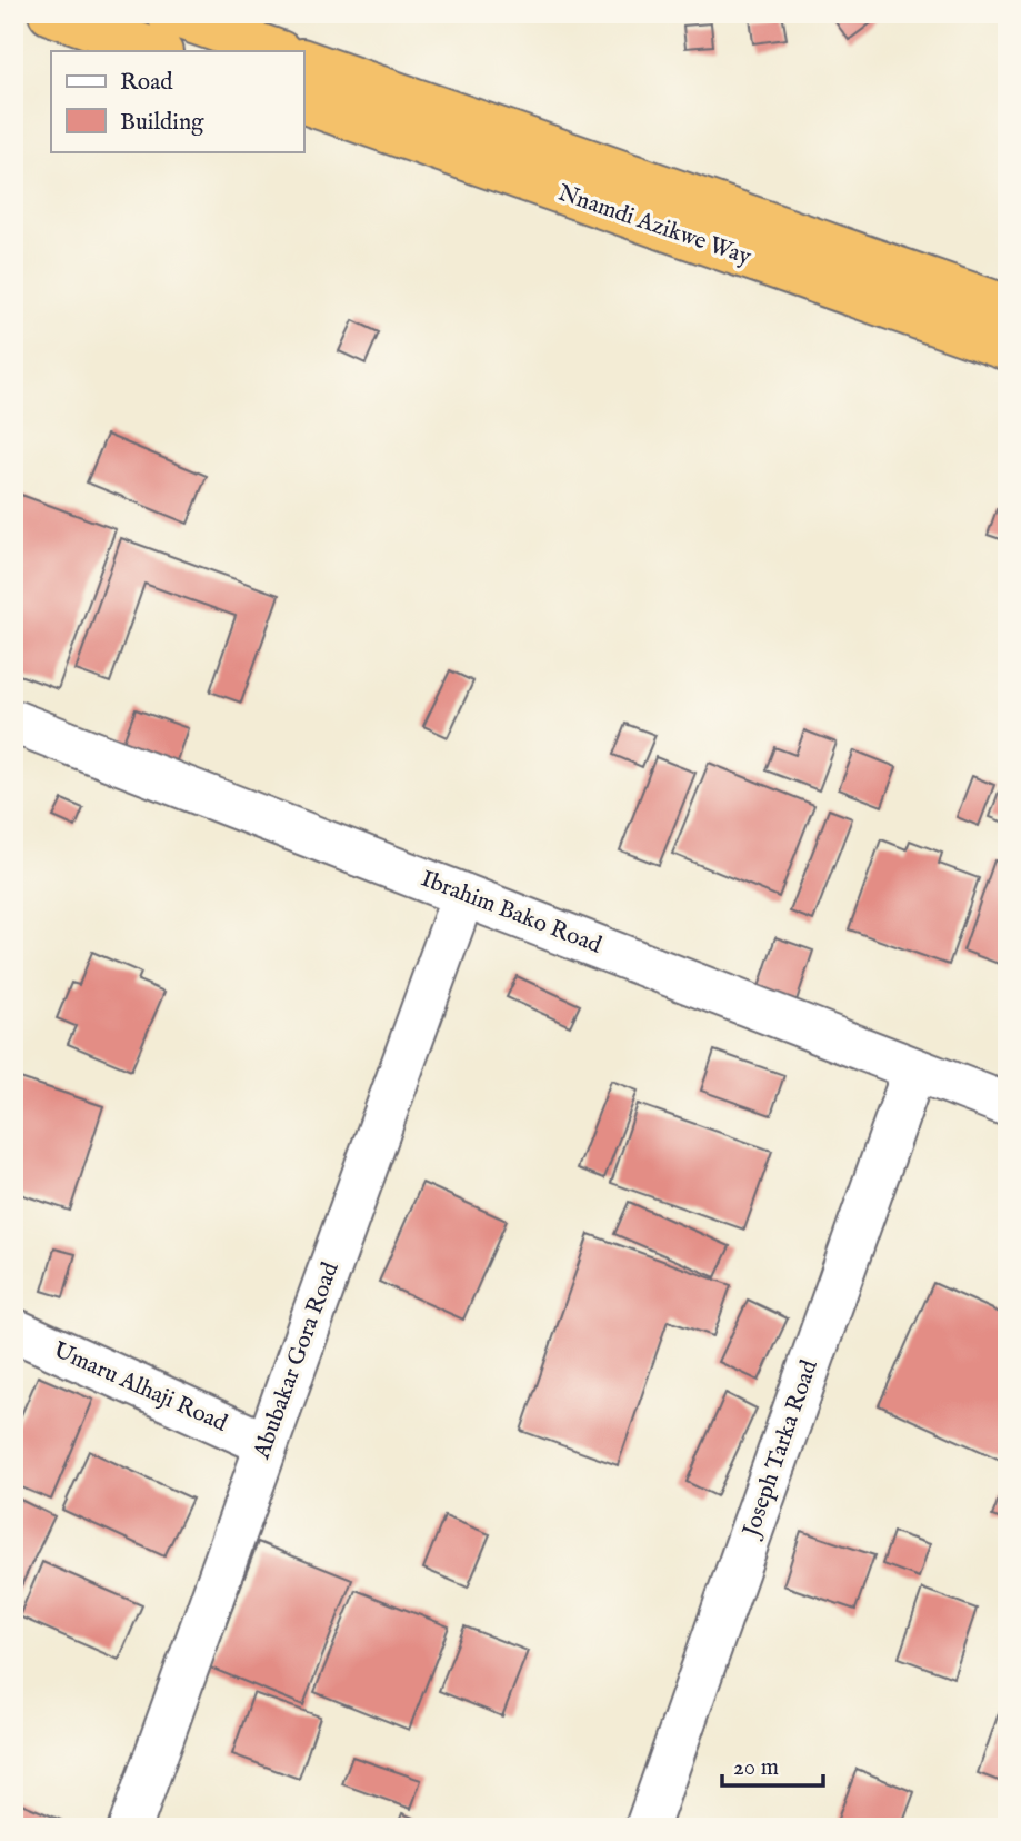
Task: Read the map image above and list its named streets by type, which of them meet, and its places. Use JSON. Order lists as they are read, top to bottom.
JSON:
{
  "streets": {
    "highway": ["Nnamdi Azikwe Way"],
    "street": [
      "Ibrahim Bako Road",
      "Abubakar Gora Road",
      "Umaru Alhaji Road",
      "Joseph Tarka Road"
    ]
  },
  "crossings": [
    ["Ibrahim Bako Road", "Abubakar Gora Road"],
    ["Ibrahim Bako Road", "Joseph Tarka Road"],
    ["Abubakar Gora Road", "Umaru Alhaji Road"]
  ],
  "legend": ["Road", "Building"],
  "scale_bar": "20 m"
}
